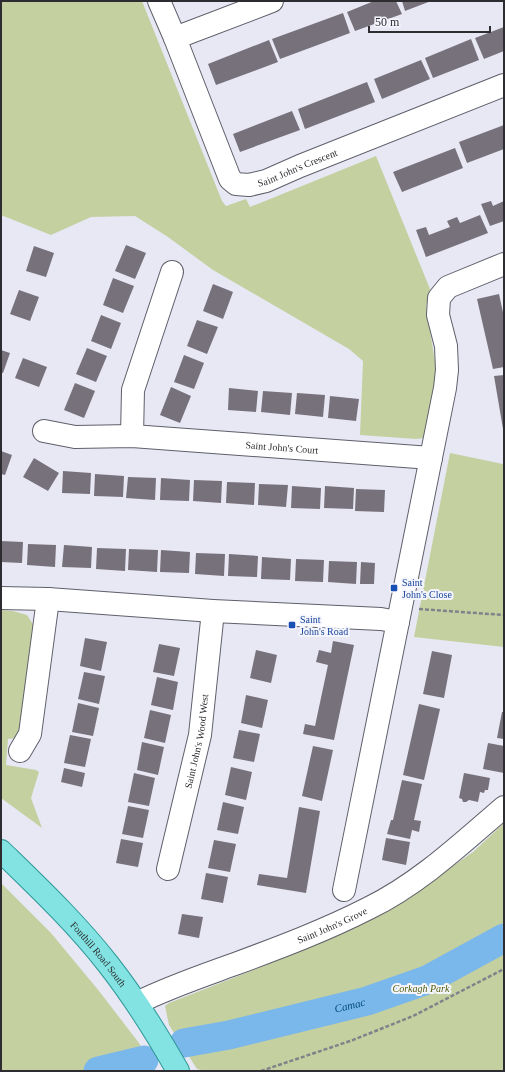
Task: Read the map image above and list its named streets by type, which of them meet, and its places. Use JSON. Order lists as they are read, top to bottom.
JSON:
{
  "streets": {
    "main road": ["Fonthill Road South"],
    "street": [
      "Saint John's Crescent",
      "Saint John's Court",
      "Saint John's Wood West",
      "Saint John's Grove"
    ]
  },
  "crossings": [
    ["Saint John's Grove", "Fonthill Road South"]
  ],
  "water": ["Camac"],
  "parks": ["Corkagh Park"],
  "places": {
    "transit": ["Saint John's Close", "Saint John's Road"]
  },
  "scale_bar": "50 m"
}
